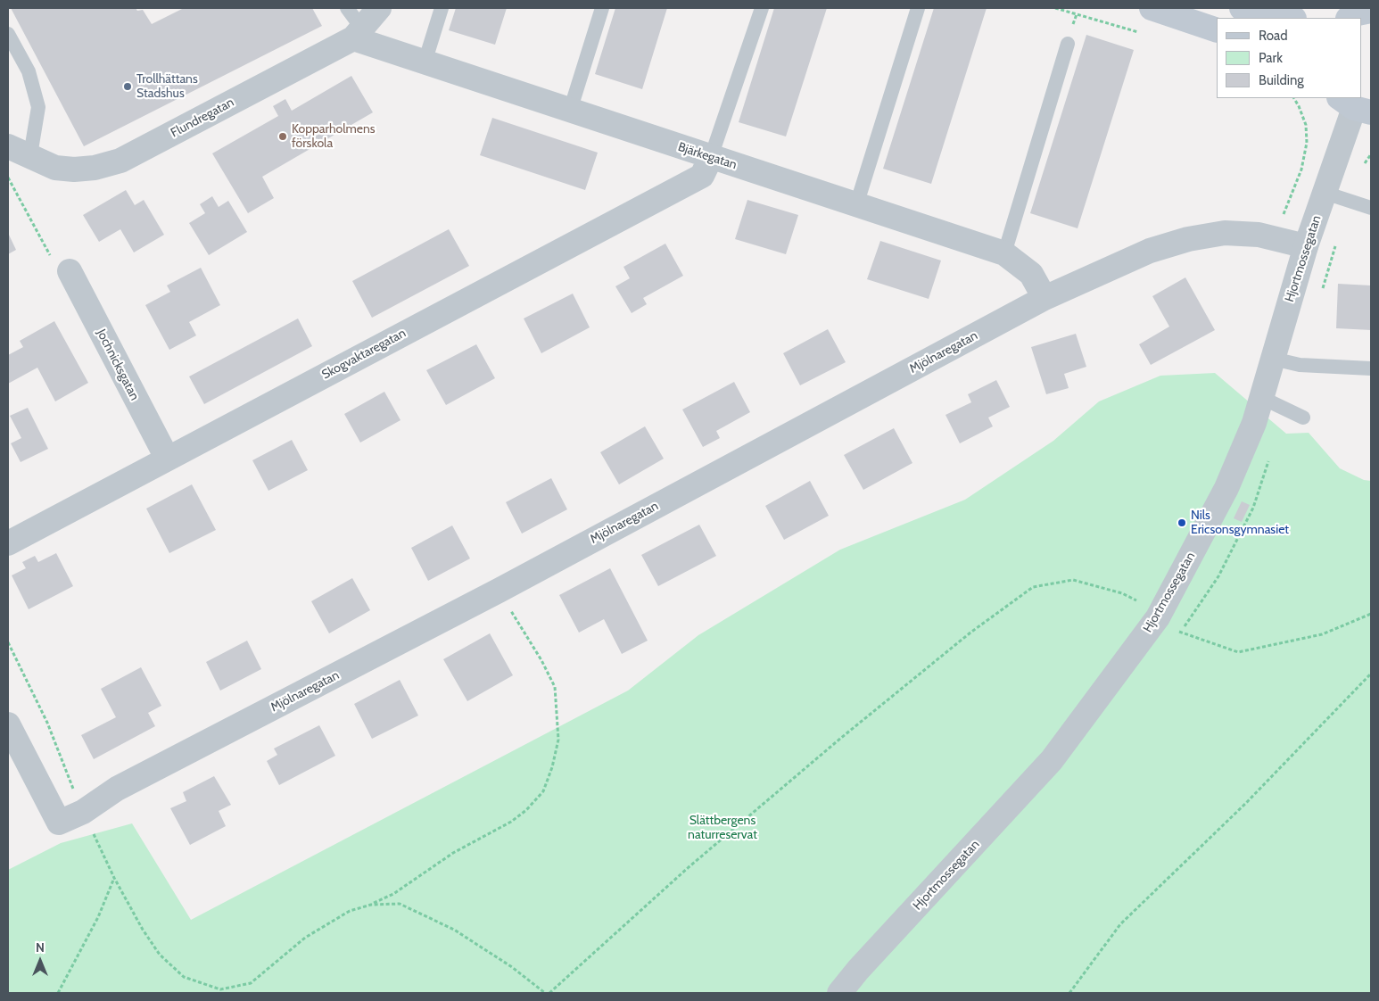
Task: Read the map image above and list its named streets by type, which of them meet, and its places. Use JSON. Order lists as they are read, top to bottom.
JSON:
{
  "streets": {
    "street": [
      "Flundregatan",
      "Bjärkegatan",
      "Hjortmossegatan",
      "Mjölnaregatan",
      "Skogvaktaregatan",
      "Jochnicksgatan"
    ]
  },
  "crossings": [
    ["Flundregatan", "Bjärkegatan"],
    ["Bjärkegatan", "Mjölnaregatan"],
    ["Bjärkegatan", "Skogvaktaregatan"],
    ["Hjortmossegatan", "Mjölnaregatan"],
    ["Skogvaktaregatan", "Jochnicksgatan"]
  ],
  "parks": ["Slättbergens naturreservat"],
  "places": ["Trollhättans Stadshus", "Kopparholmens förskola", "Nils Ericsonsgymnasiet"],
  "legend": ["Road", "Park", "Building"],
  "north": "top"
}
